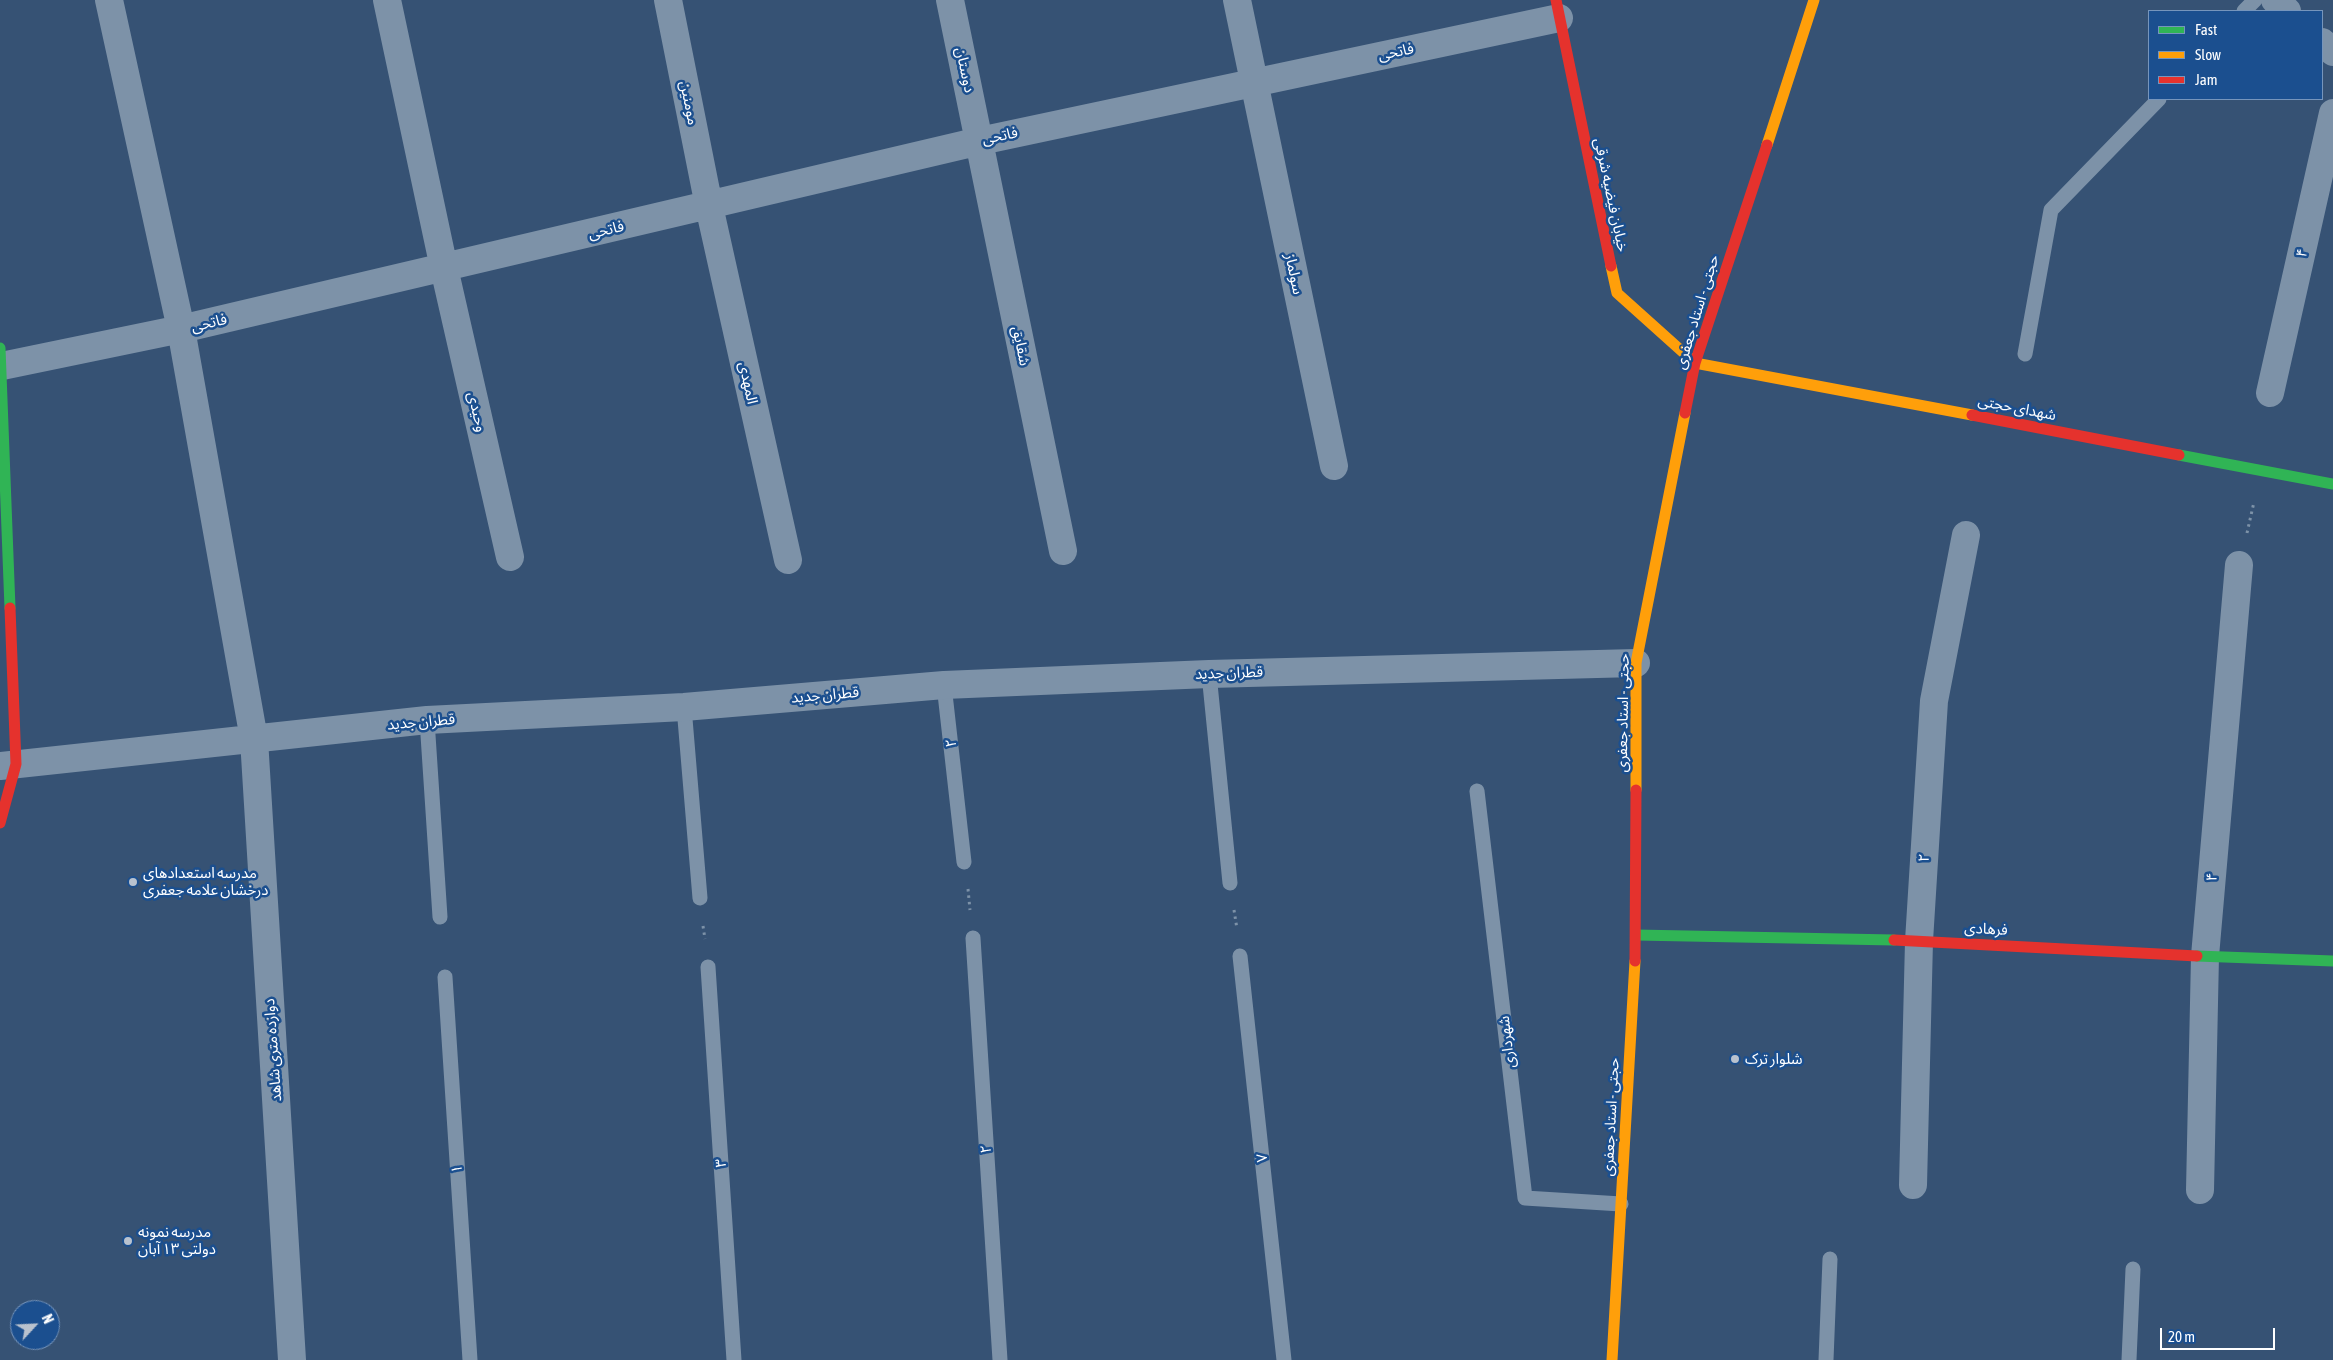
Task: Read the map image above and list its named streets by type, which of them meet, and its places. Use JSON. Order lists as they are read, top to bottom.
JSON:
{
  "streets": {
    "street": [
      "فاتحی",
      "دوستان",
      "مومنین",
      "خیابان فیضیه شرقی",
      "۴",
      "سولماز",
      "حجتی - استاد جعفری",
      "شقایق",
      "المهدی",
      "شهدای حجتی",
      "وحیدی",
      "قطران جدید",
      "۲",
      "فرهادی",
      "دوازده متری شاهد"
    ],
    "lane": [
      "شهرداری",
      "۷",
      "۳",
      "۱"
    ]
  },
  "crossings": [
    ["فاتحی", "دوستان"],
    ["فاتحی", "مومنین"],
    ["فاتحی", "خیابان فیضیه شرقی"],
    ["فاتحی", "سولماز"],
    ["فاتحی", "شقایق"],
    ["فاتحی", "المهدی"],
    ["فاتحی", "وحیدی"],
    ["فاتحی", "دوازده متری شاهد"],
    ["دوستان", "شقایق"],
    ["مومنین", "المهدی"],
    ["خیابان فیضیه شرقی", "حجتی - استاد جعفری"],
    ["خیابان فیضیه شرقی", "شهدای حجتی"],
    ["۴", "فرهادی"],
    ["حجتی - استاد جعفری", "شهدای حجتی"],
    ["حجتی - استاد جعفری", "قطران جدید"],
    ["حجتی - استاد جعفری", "فرهادی"],
    ["حجتی - استاد جعفری", "شهرداری"],
    ["قطران جدید", "۲"],
    ["قطران جدید", "دوازده متری شاهد"],
    ["۲", "فرهادی"]
  ],
  "places": ["مدرسه استعدادهای درخشان علامه جعفری", "شلوار ترک", "مدرسه نمونه دولتی ۱۳ آبان"],
  "legend": ["Fast", "Slow", "Jam"],
  "scale_bar": "20 m",
  "north": "top right"
}
